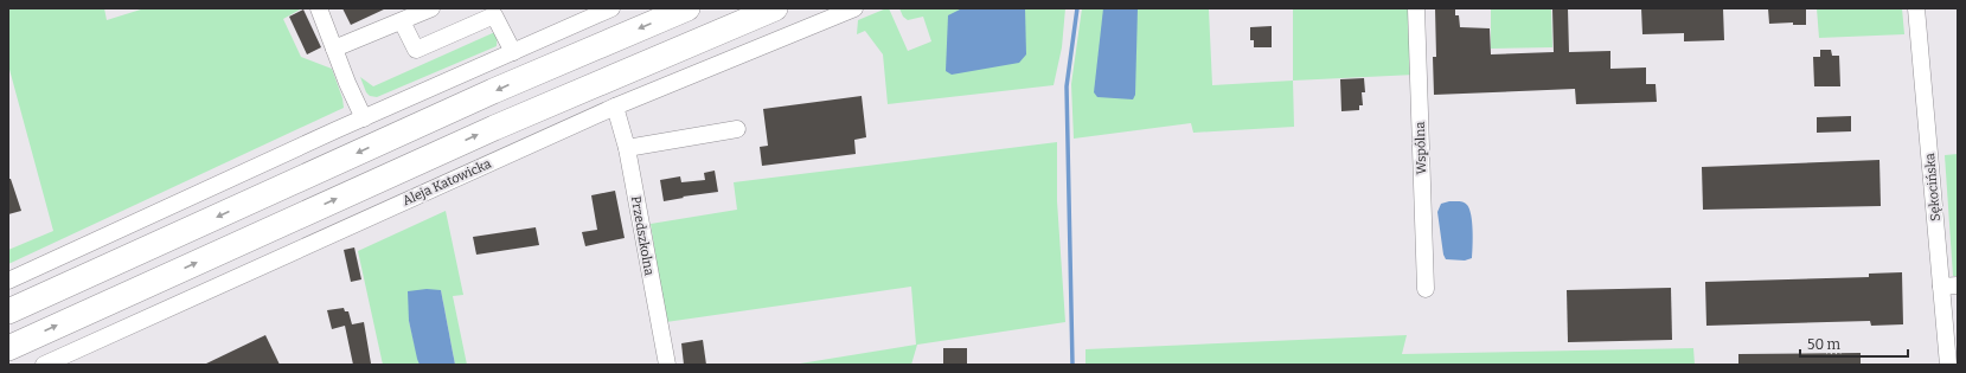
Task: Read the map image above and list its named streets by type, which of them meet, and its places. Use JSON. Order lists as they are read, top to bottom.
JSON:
{
  "streets": {
    "street": [
      "Wspólna",
      "Aleja Katowicka",
      "Sękocińska",
      "Przedszkolna"
    ]
  },
  "crossings": [
    ["Aleja Katowicka", "Przedszkolna"]
  ],
  "scale_bar": "50 m"
}
